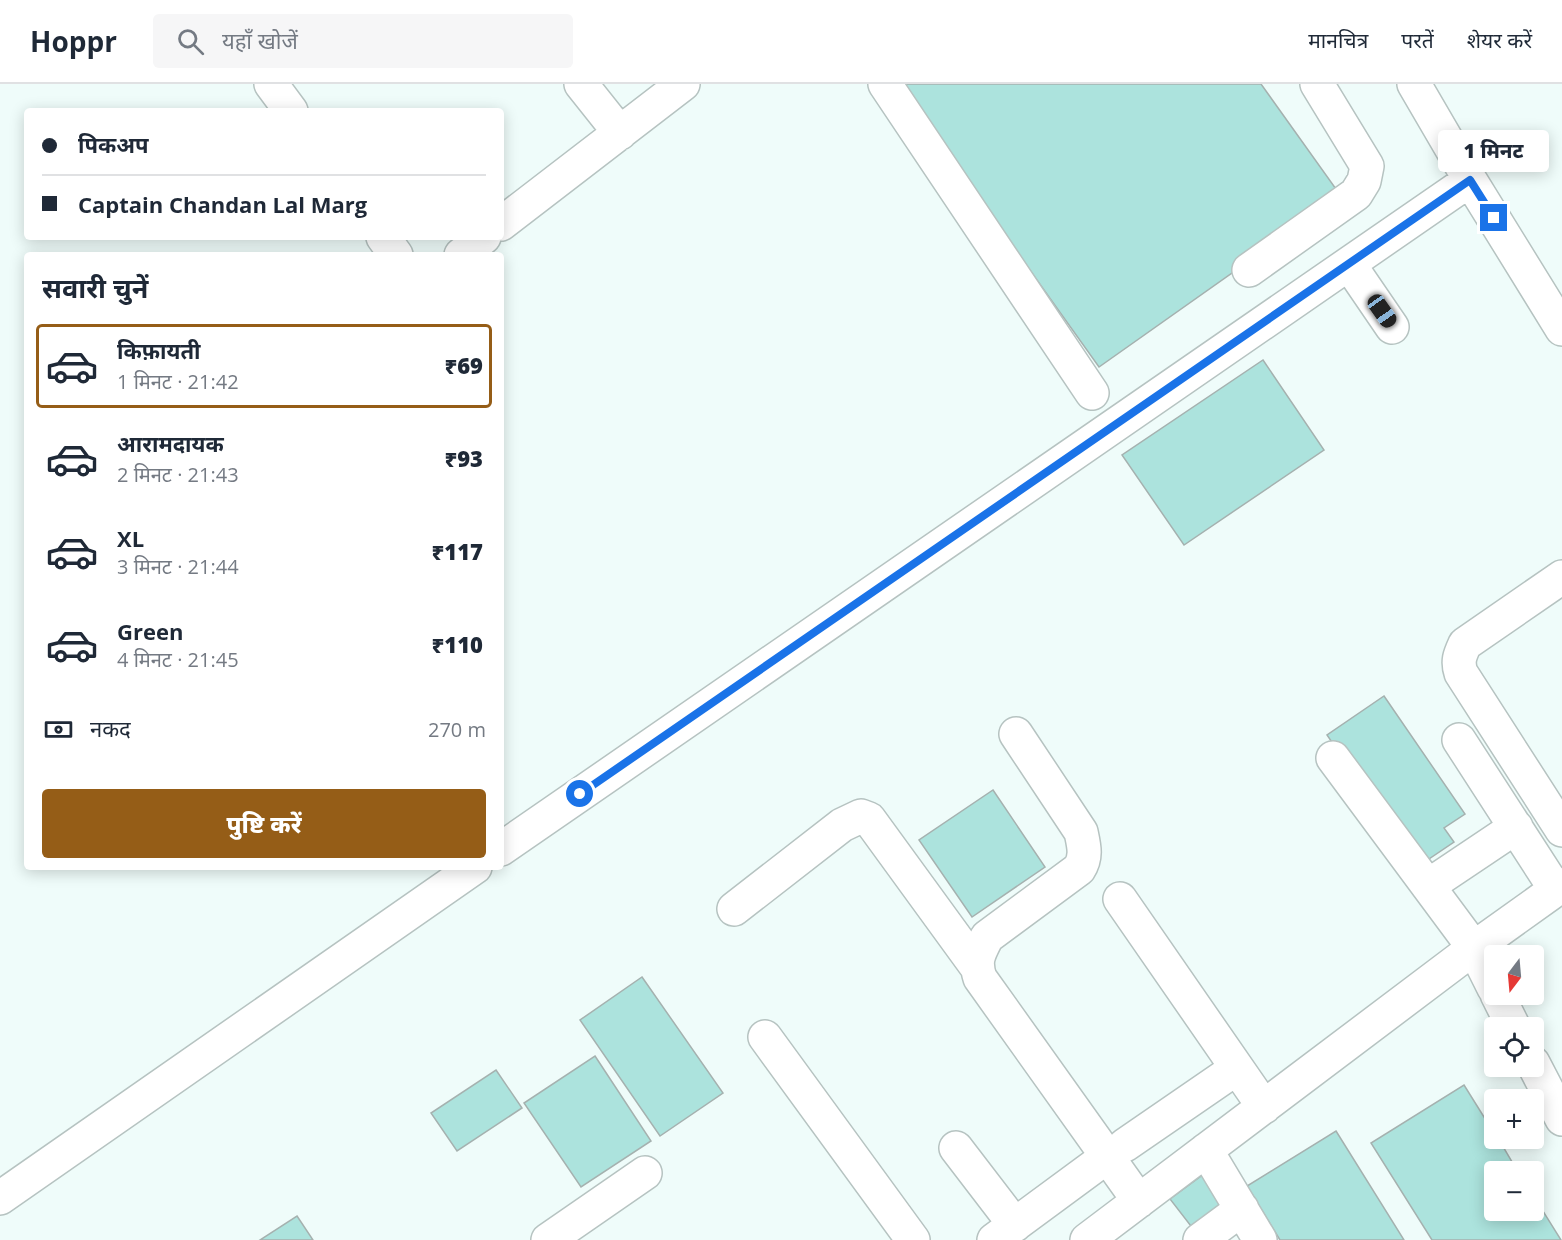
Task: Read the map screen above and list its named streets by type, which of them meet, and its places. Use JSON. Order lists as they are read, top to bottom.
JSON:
{
  "north": "bottom",
  "page": {
    "header": "Hoppr",
    "search": "यहाँ खोजें",
    "nav": ["मानचित्र", "परतें", "शेयर करें"],
    "banner": ["पिकअप", "Captain Chandan Lal Marg"],
    "bubble": "1 मिनट",
    "heading": "सवारी चुनें",
    "list": [
      {
        "name": "किफ़ायती",
        "note": "1 मिनट · 21:42",
        "value": "₹69"
      },
      {
        "name": "आरामदायक",
        "note": "2 मिनट · 21:43",
        "value": "₹93"
      },
      {
        "name": "XL",
        "note": "3 मिनट · 21:44",
        "value": "₹117"
      },
      {
        "name": "Green",
        "note": "4 मिनट · 21:45",
        "value": "₹110"
      }
    ],
    "pay": ["नकद", "270 m"],
    "buttons": "पुष्टि करें",
    "map_buttons": ["+", "−"]
  }
}
